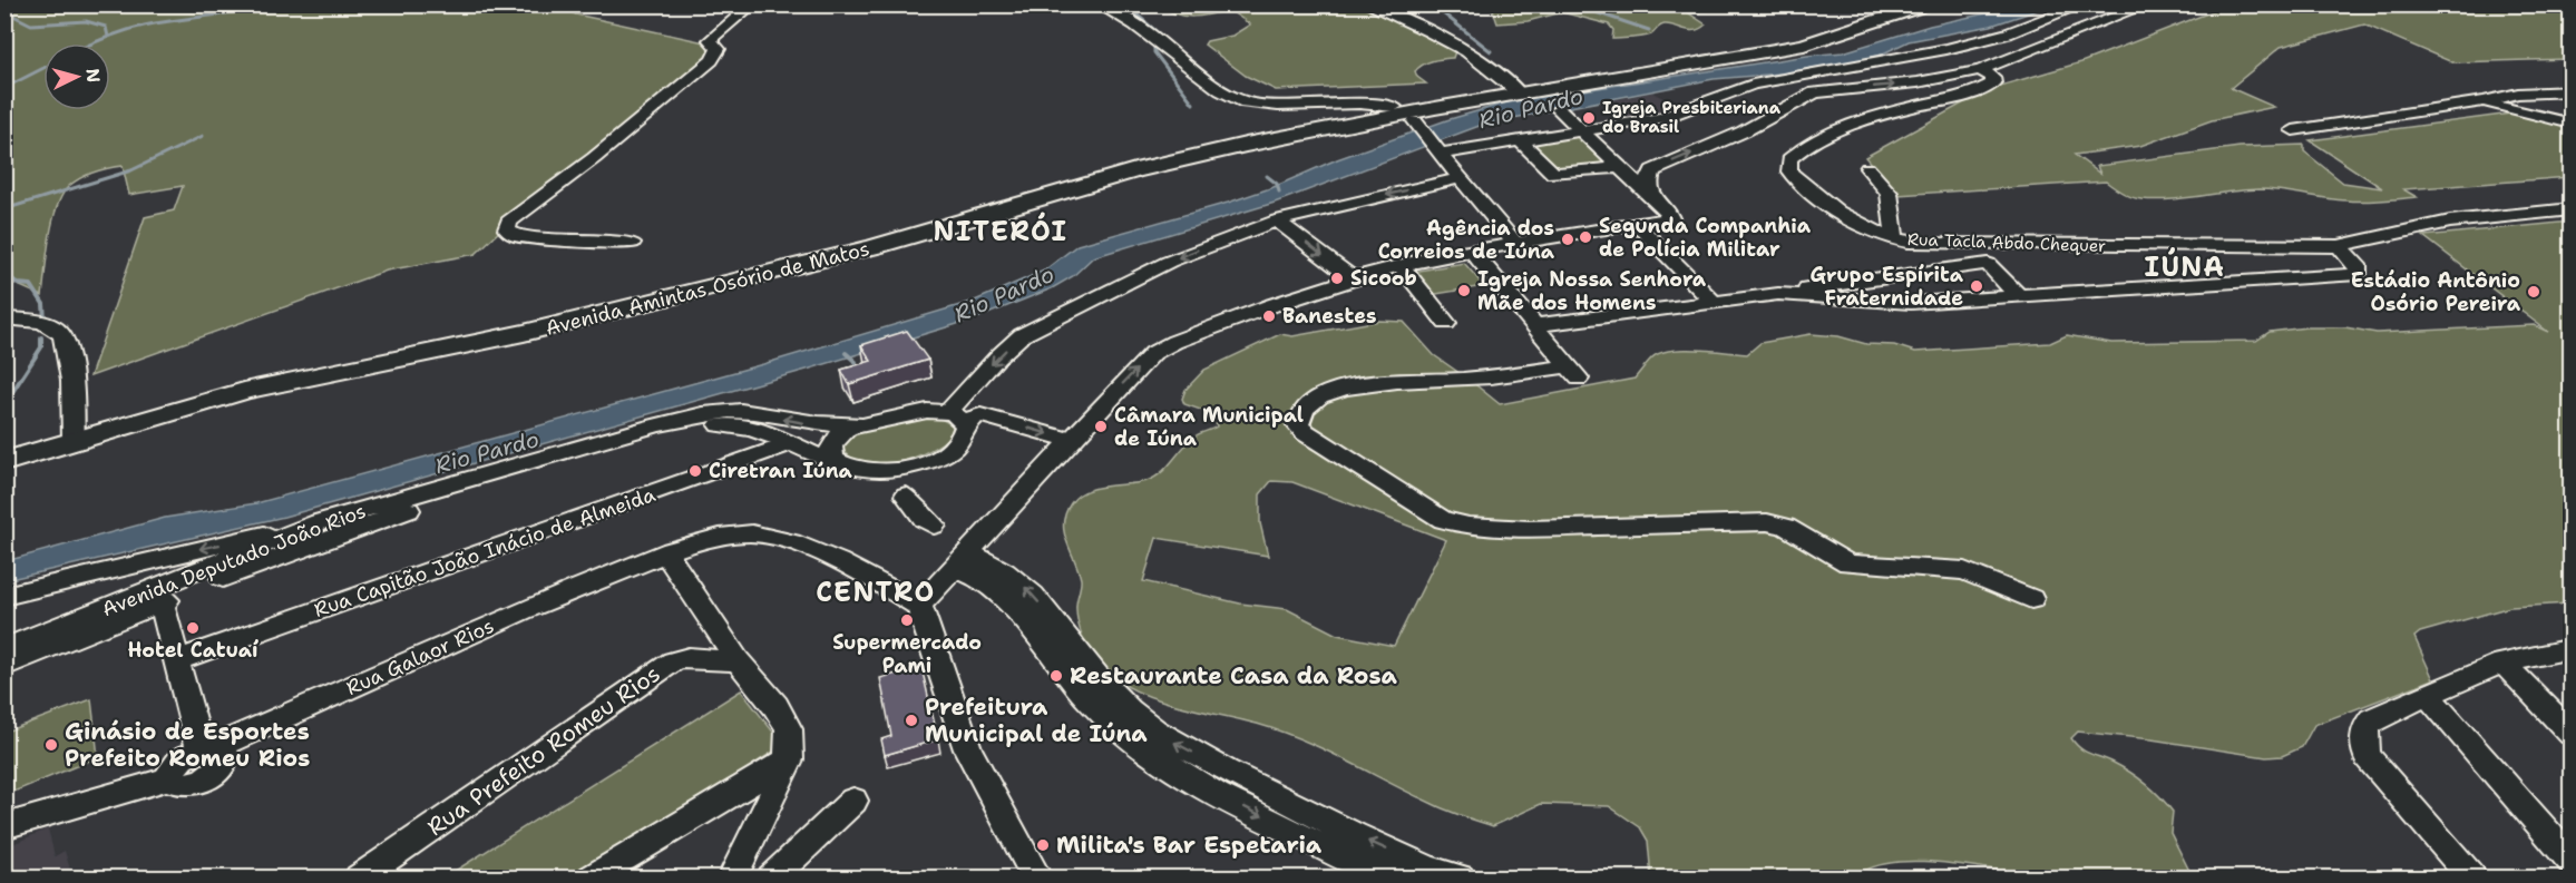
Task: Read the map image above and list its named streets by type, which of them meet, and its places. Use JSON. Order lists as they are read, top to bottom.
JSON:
{
  "streets": {
    "main road": ["Avenida Amintas Osório de Matos"],
    "street": [
      "Rua Tacla Abdo Chequer",
      "Rua Capitão João Inácio de Almeida",
      "Avenida Deputado João Rios",
      "Rua Galaor Rios",
      "Rua Prefeito Romeu Rios"
    ]
  },
  "crossings": [
    ["Rua Capitão João Inácio de Almeida", "Avenida Deputado João Rios"]
  ],
  "districts": ["NITERÓI", "IÚNA", "CENTRO"],
  "water": ["Rio Pardo"],
  "places": [
    "Igreja Presbiteriana do Brasil",
    "Segunda Companhia de Polícia Militar",
    "Agência dos Correios de Iúna",
    "Sicoob",
    "Grupo Espírita Fraternidade",
    "Igreja Nossa Senhora Mãe dos Homens",
    "Estádio Antônio Osório Pereira",
    "Banestes",
    "Câmara Municipal de Iúna",
    "Ciretran Iúna",
    "Supermercado Pami",
    "Hotel Catuaí",
    "Restaurante Casa da Rosa",
    "Prefeitura Municipal de Iúna",
    "Ginásio de Esportes Prefeito Romeu Rios",
    "Milita's Bar Espetaria"
  ],
  "north": "right"
}
